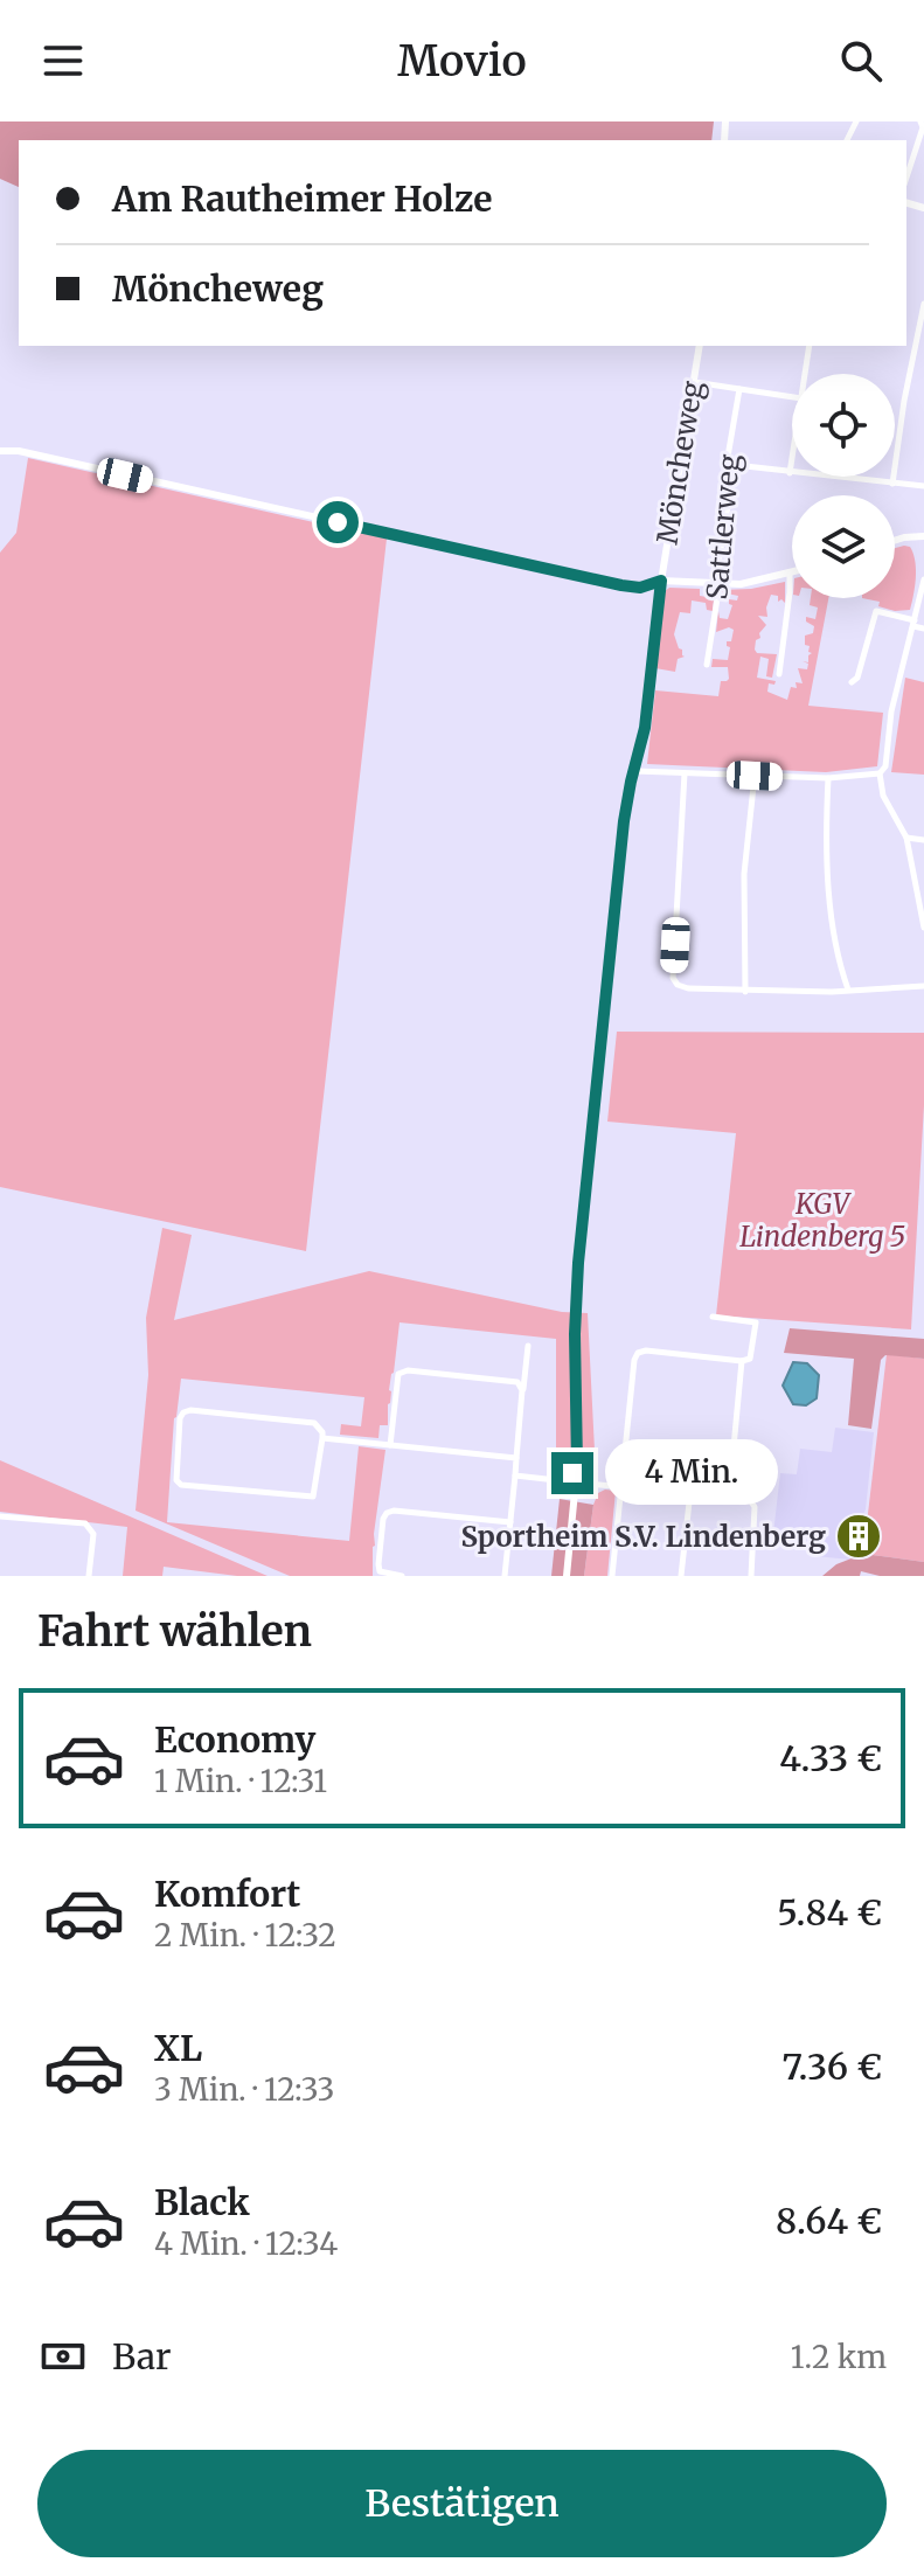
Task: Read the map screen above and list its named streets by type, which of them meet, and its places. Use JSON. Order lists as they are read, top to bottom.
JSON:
{
  "streets": {
    "main road": ["Möncheweg"],
    "street": ["Sattlerweg"]
  },
  "parks": ["KGV Lindenberg 5"],
  "places": {
    "building": ["Sportheim S.V. Lindenberg"]
  },
  "page": {
    "header": "Movio",
    "banner": ["Am Rautheimer Holze", "Möncheweg"],
    "bubble": "4 Min.",
    "heading": "Fahrt wählen",
    "list": [
      {
        "name": "Economy",
        "note": "1 Min. · 12:31",
        "value": "4.33 €"
      },
      {
        "name": "Komfort",
        "note": "2 Min. · 12:32",
        "value": "5.84 €"
      },
      {
        "name": "XL",
        "note": "3 Min. · 12:33",
        "value": "7.36 €"
      },
      {
        "name": "Black",
        "note": "4 Min. · 12:34",
        "value": "8.64 €"
      }
    ],
    "pay": ["Bar", "1.2 km"],
    "buttons": "Bestätigen"
  }
}
